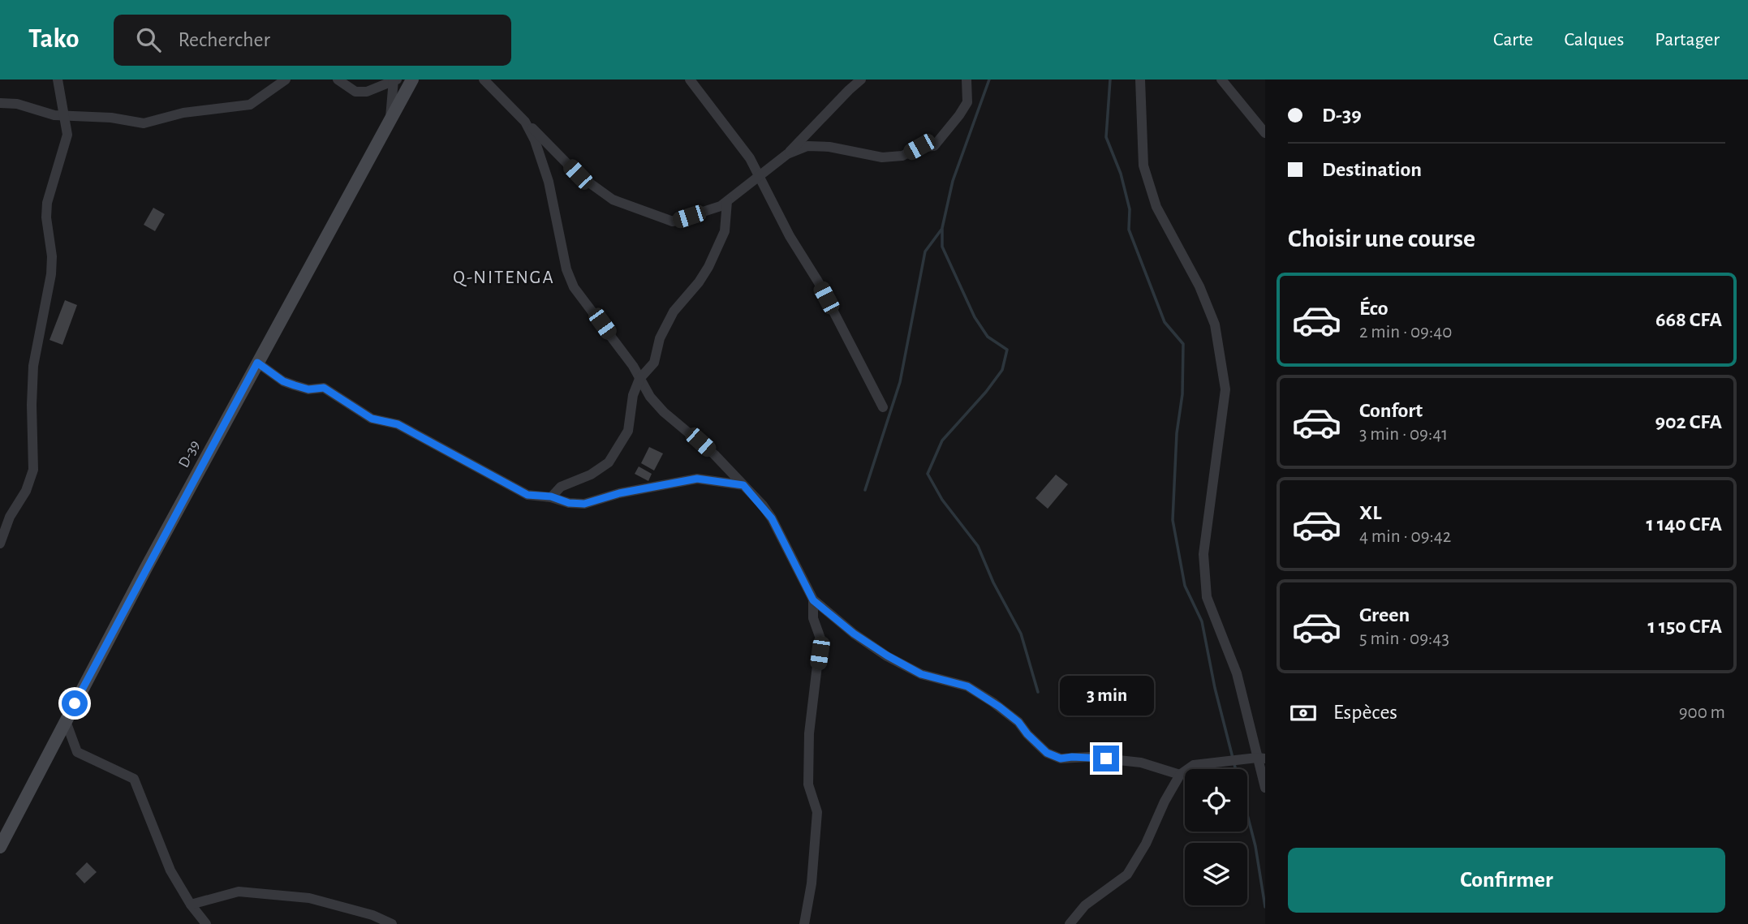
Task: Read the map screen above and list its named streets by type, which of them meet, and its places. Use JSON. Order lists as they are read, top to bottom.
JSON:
{
  "streets": {
    "main road": ["D-39"]
  },
  "districts": ["Q-NITENGA"],
  "page": {
    "header": "Tako",
    "search": "Rechercher",
    "nav": ["Carte", "Calques", "Partager"],
    "banner": ["D-39", "Destination"],
    "heading": "Choisir une course",
    "list": [
      {
        "name": "Éco",
        "note": "2 min · 09:40",
        "value": "668 CFA"
      },
      {
        "name": "Confort",
        "note": "3 min · 09:41",
        "value": "902 CFA"
      },
      {
        "name": "XL",
        "note": "4 min · 09:42",
        "value": "1 140 CFA"
      },
      {
        "name": "Green",
        "note": "5 min · 09:43",
        "value": "1 150 CFA"
      }
    ],
    "bubble": "3 min",
    "pay": ["Espèces", "900 m"],
    "buttons": "Confirmer"
  }
}
